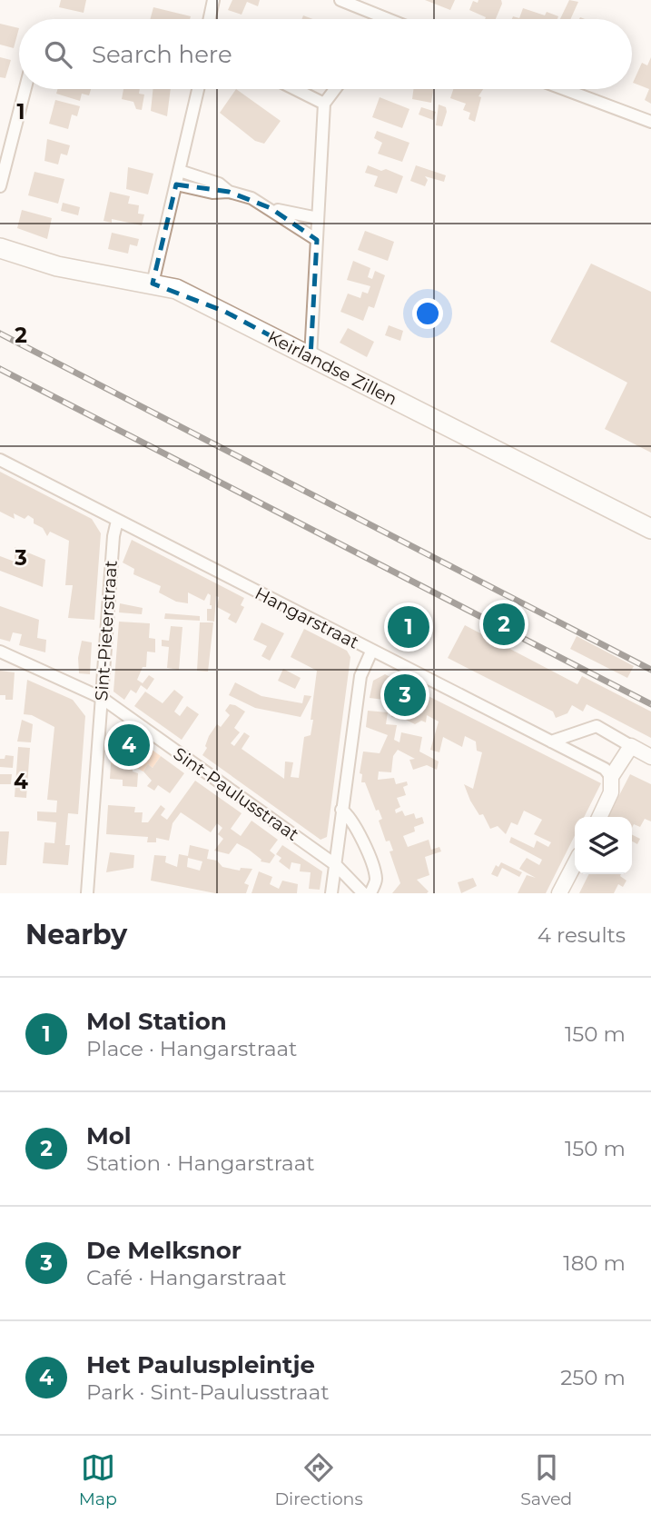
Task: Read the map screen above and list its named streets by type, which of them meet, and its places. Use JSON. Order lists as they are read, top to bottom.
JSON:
{
  "streets": {
    "main road": ["Keirlandse Zillen"],
    "street": ["Hangarstraat", "Sint-Pieterstraat", "Sint-Paulusstraat"]
  },
  "crossings": [
    ["Hangarstraat", "Sint-Pieterstraat"],
    ["Sint-Pieterstraat", "Sint-Paulusstraat"]
  ],
  "page": {
    "search": "Search here",
    "pins": [
      "2",
      "1",
      "3",
      "4"
    ],
    "heading": ["Nearby", "4 results"],
    "list": [
      {
        "mark": "1",
        "name": "Mol Station",
        "note": "Place · Hangarstraat",
        "value": "150 m"
      },
      {
        "mark": "2",
        "name": "Mol",
        "note": "Station · Hangarstraat",
        "value": "150 m"
      },
      {
        "mark": "3",
        "name": "De Melksnor",
        "note": "Café · Hangarstraat",
        "value": "180 m"
      },
      {
        "mark": "4",
        "name": "Het Pauluspleintje",
        "note": "Park · Sint-Paulusstraat",
        "value": "250 m"
      }
    ],
    "nav": ["Map", "Directions", "Saved"]
  },
  "grid": {
    "rows": [
      "1",
      "2",
      "3",
      "4"
    ]
  }
}
